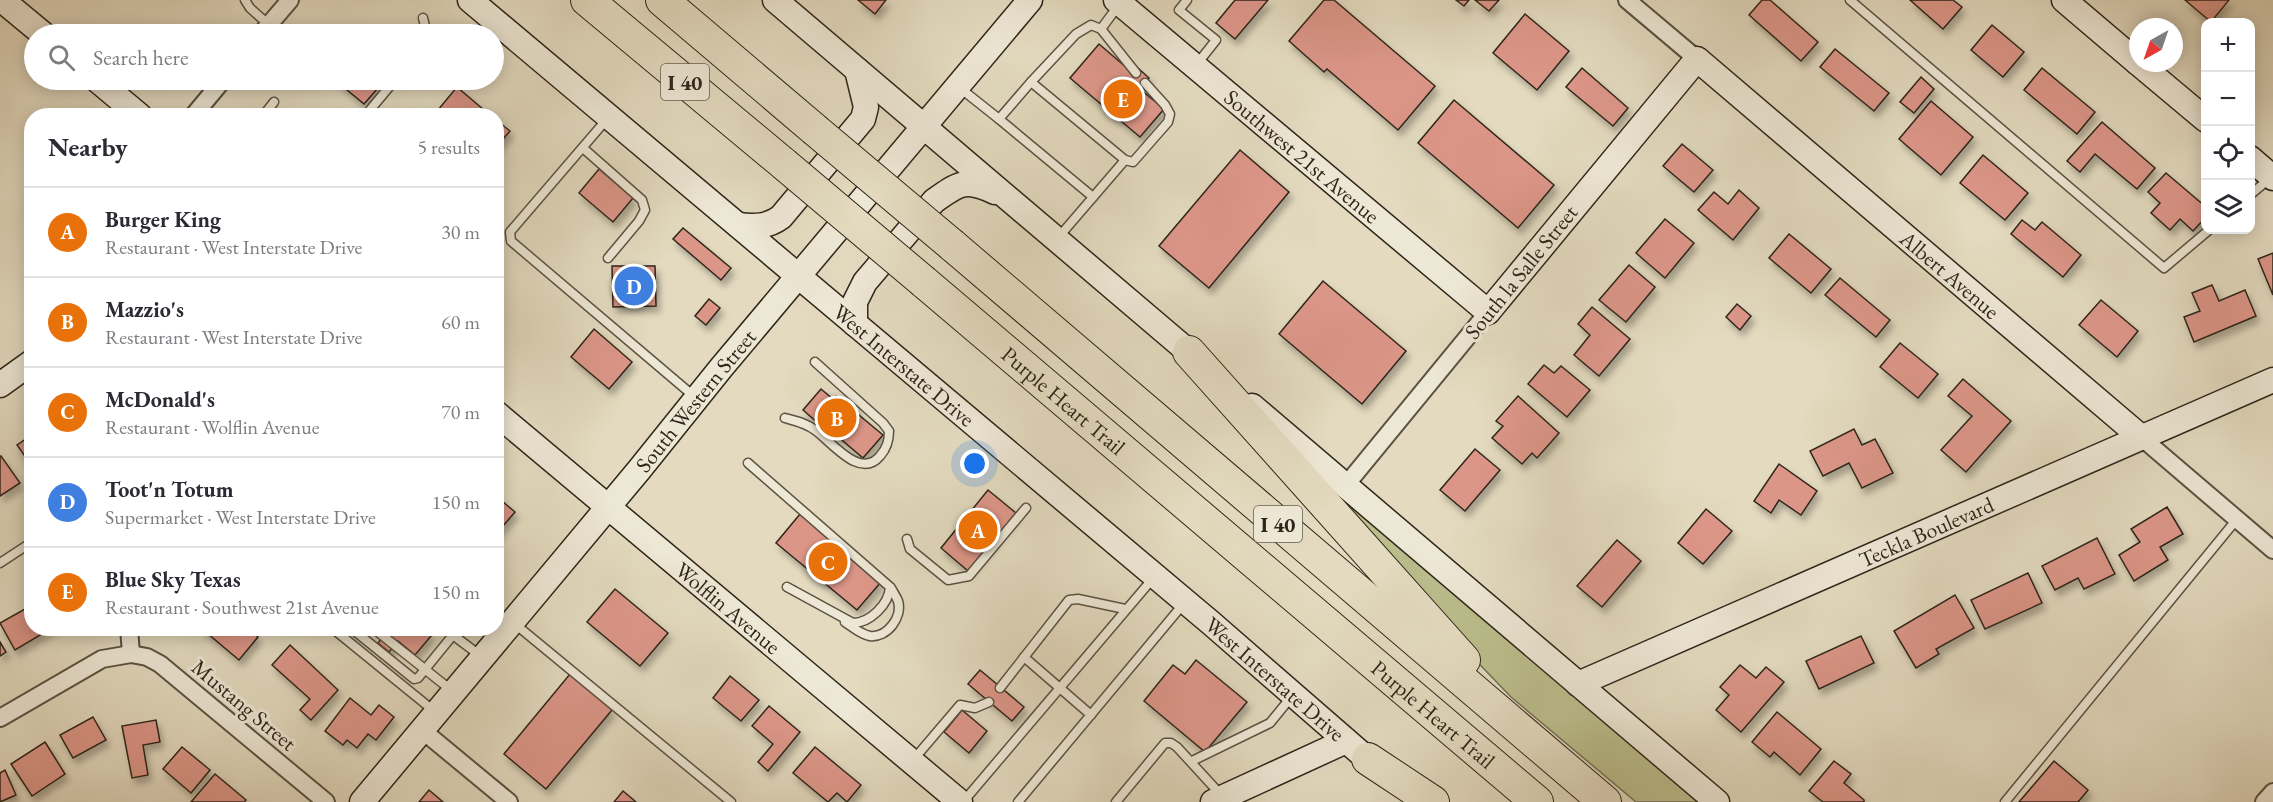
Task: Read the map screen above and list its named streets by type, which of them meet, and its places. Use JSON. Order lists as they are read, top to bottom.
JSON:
{
  "streets": {
    "highway": ["I 40", "Purple Heart Trail"],
    "main road": [
      "Southwest 21st Avenue",
      "South la Salle Street",
      "Albert Avenue",
      "West Interstate Drive",
      "South Western Street",
      "Teckla Boulevard",
      "Wolflin Avenue"
    ],
    "street": ["Mustang Street"]
  },
  "crossings": [
    ["Southwest 21st Avenue", "South la Salle Street"],
    ["South la Salle Street", "Albert Avenue"],
    ["Albert Avenue", "Teckla Boulevard"],
    ["West Interstate Drive", "South Western Street"],
    ["South Western Street", "Wolflin Avenue"]
  ],
  "north": "bottom left",
  "page": {
    "map_buttons": ["+", "−"],
    "search": "Search here",
    "pins": [
      "E",
      "D",
      "B",
      "A",
      "C"
    ],
    "heading": ["Nearby", "5 results"],
    "list": [
      {
        "mark": "A",
        "name": "Burger King",
        "note": "Restaurant · West Interstate Drive",
        "value": "30 m"
      },
      {
        "mark": "B",
        "name": "Mazzio's",
        "note": "Restaurant · West Interstate Drive",
        "value": "60 m"
      },
      {
        "mark": "C",
        "name": "McDonald's",
        "note": "Restaurant · Wolflin Avenue",
        "value": "70 m"
      },
      {
        "mark": "D",
        "name": "Toot'n Totum",
        "note": "Supermarket · West Interstate Drive",
        "value": "150 m"
      },
      {
        "mark": "E",
        "name": "Blue Sky Texas",
        "note": "Restaurant · Southwest 21st Avenue",
        "value": "150 m"
      }
    ]
  }
}
